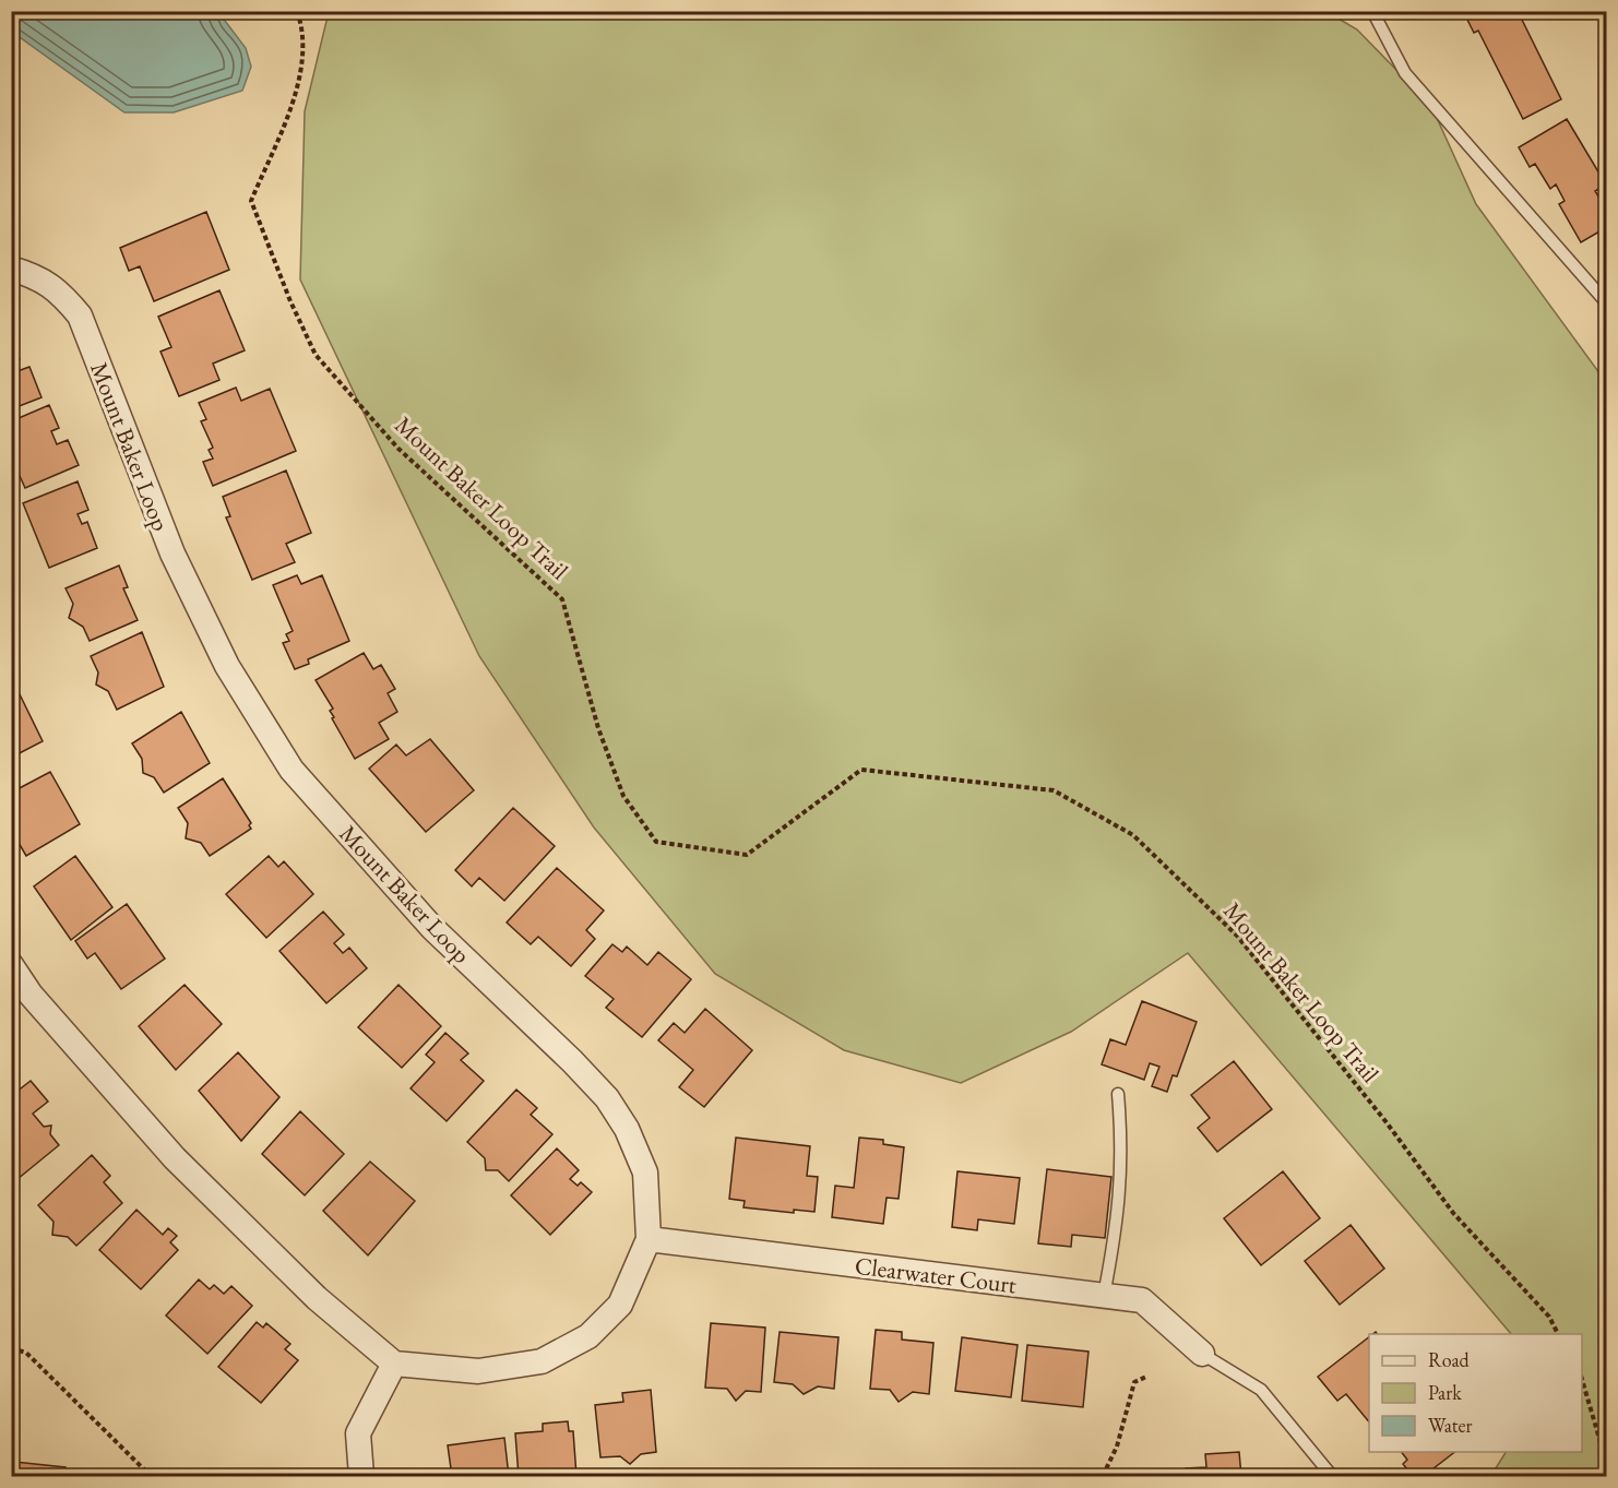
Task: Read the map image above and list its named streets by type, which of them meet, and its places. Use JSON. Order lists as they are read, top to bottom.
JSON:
{
  "streets": {
    "street": ["Mount Baker Loop", "Clearwater Court"],
    "path": ["Mount Baker Loop Trail"]
  },
  "crossings": [
    ["Mount Baker Loop", "Clearwater Court"]
  ],
  "legend": ["Road", "Park", "Water"]
}
